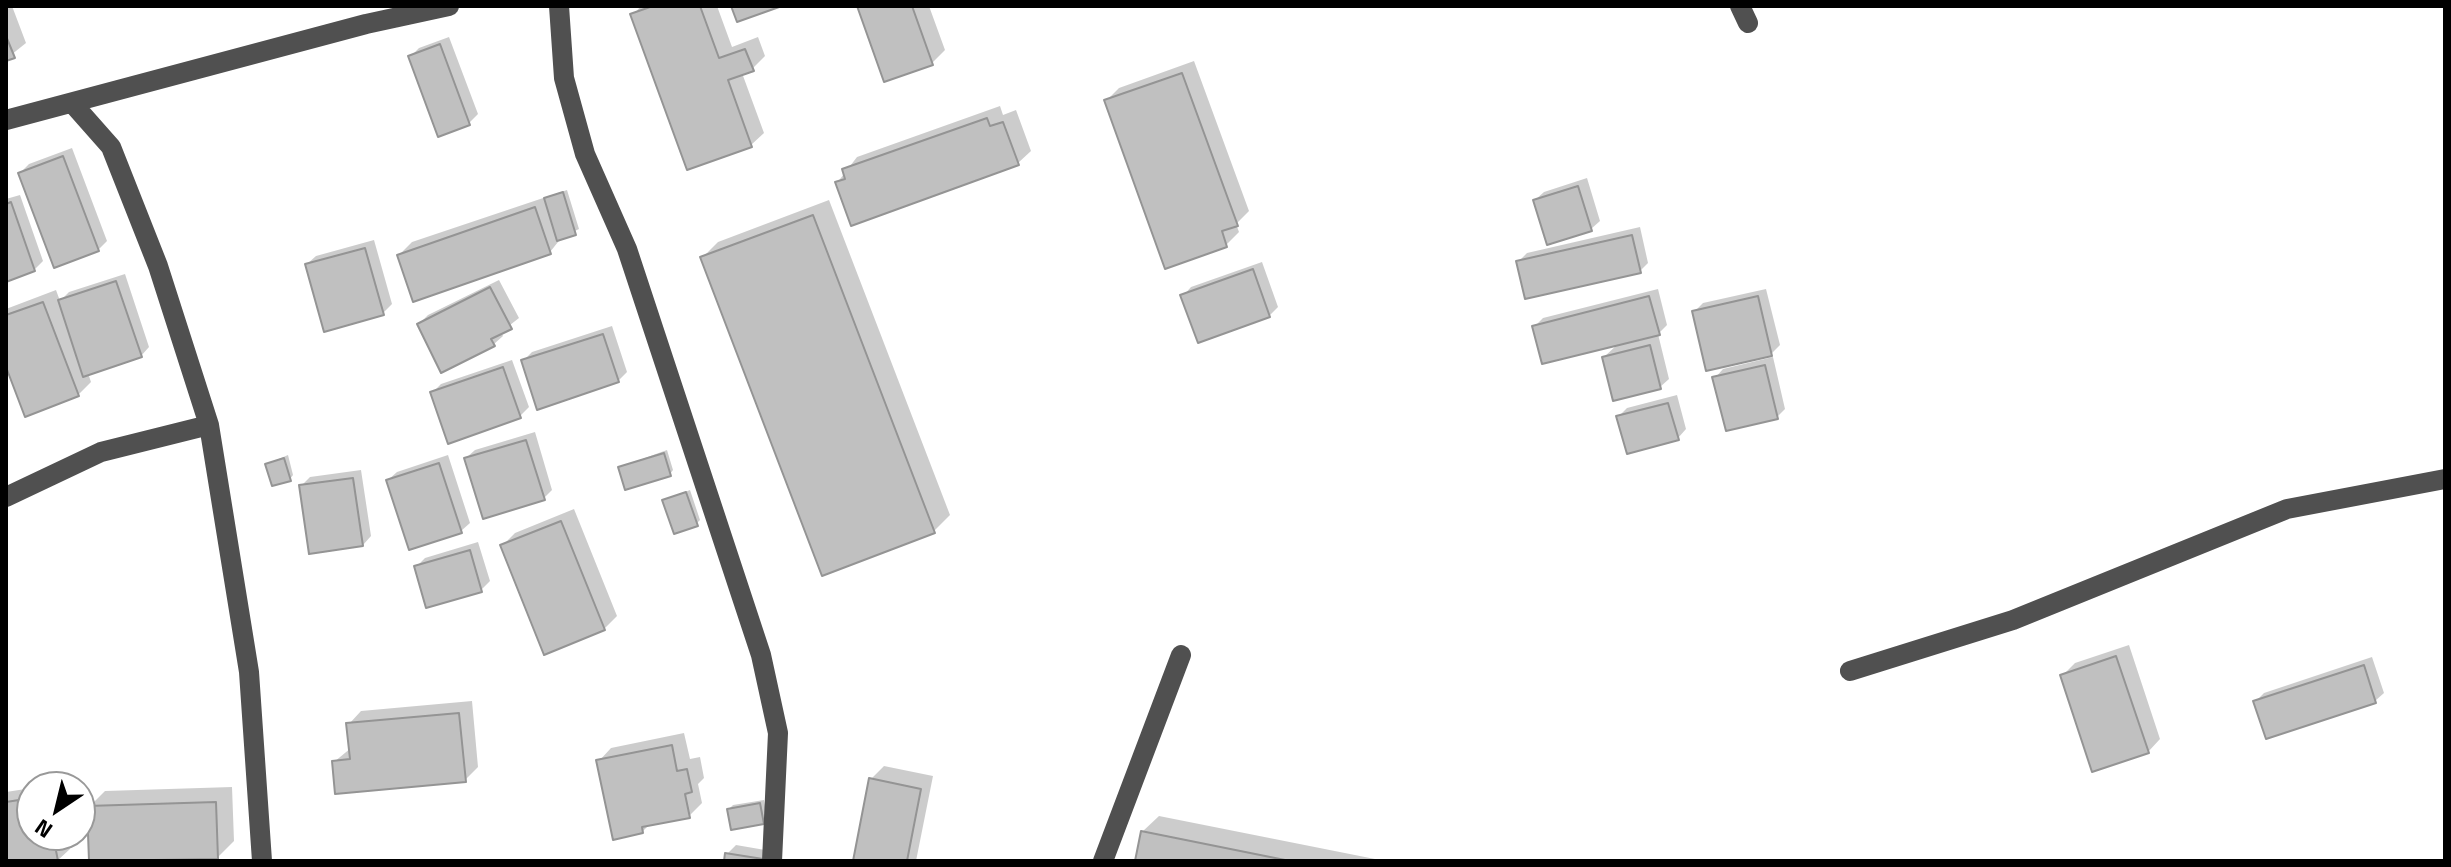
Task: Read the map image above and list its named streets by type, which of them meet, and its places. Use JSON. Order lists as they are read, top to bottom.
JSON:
{
  "north": "bottom left"
}
